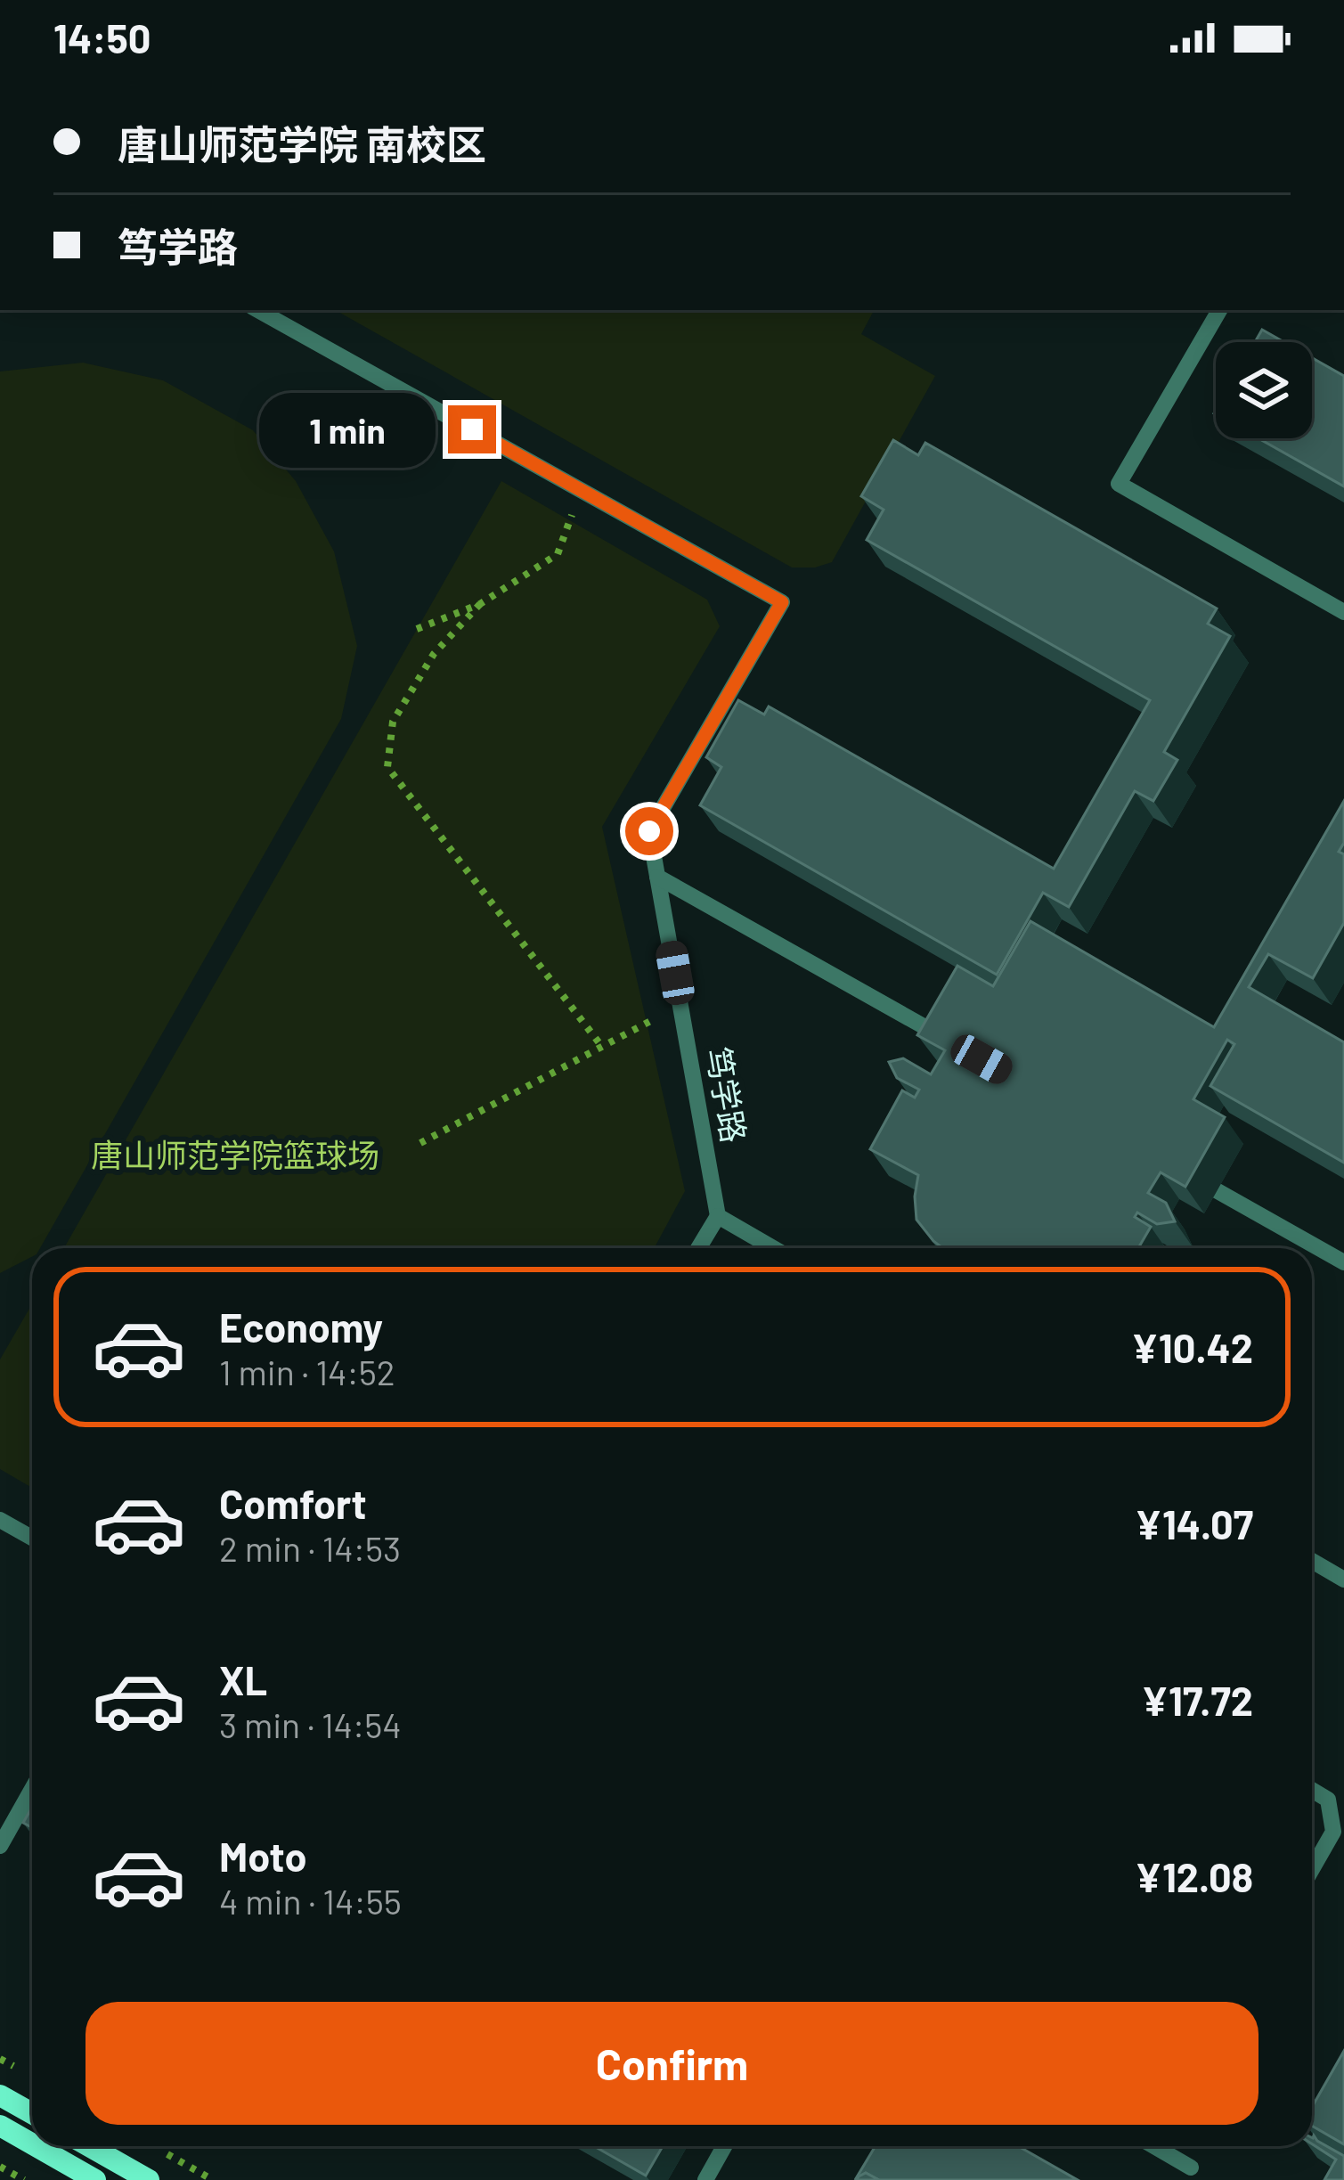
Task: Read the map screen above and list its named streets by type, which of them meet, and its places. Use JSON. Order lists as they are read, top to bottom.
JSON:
{
  "streets": {
    "lane": ["笃学路"]
  },
  "parks": ["唐山师范学院篮球场"],
  "page": {
    "status": "14:50",
    "banner": ["唐山师范学院 南校区", "笃学路"],
    "bubble": "1 min",
    "list": [
      {
        "name": "Economy",
        "note": "1 min · 14:52",
        "value": "¥10.42"
      },
      {
        "name": "Comfort",
        "note": "2 min · 14:53",
        "value": "¥14.07"
      },
      {
        "name": "XL",
        "note": "3 min · 14:54",
        "value": "¥17.72"
      },
      {
        "name": "Moto",
        "note": "4 min · 14:55",
        "value": "¥12.08"
      }
    ],
    "buttons": "Confirm"
  }
}
